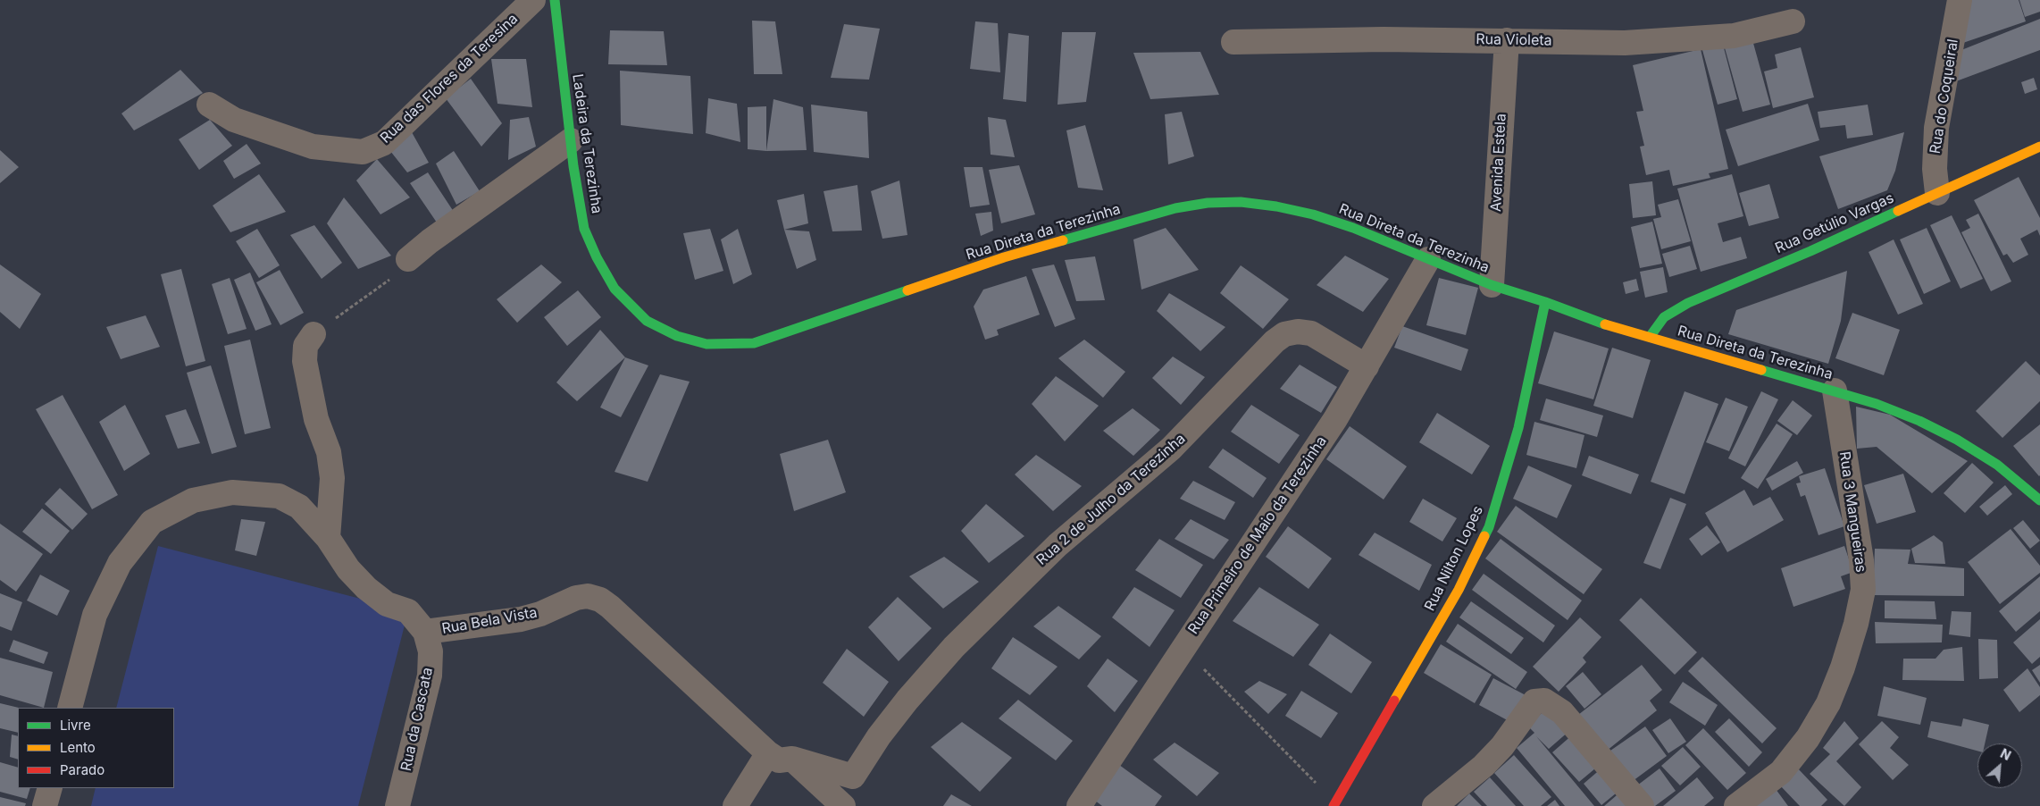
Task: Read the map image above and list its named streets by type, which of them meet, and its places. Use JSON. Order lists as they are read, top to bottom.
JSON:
{
  "streets": {
    "main road": [
      "Ladeira da Terezinha",
      "Rua Getúlio Vargas",
      "Rua Direta da Terezinha",
      "Rua Nilton Lopes"
    ],
    "street": [
      "Rua Violeta",
      "Rua das Flores da Teresina",
      "Rua do Coqueiral",
      "Avenida Estela",
      "Rua 2 de Julho da Terezinha",
      "Rua 3 Mangueiras",
      "Rua Primeiro de Maio da Terezinha",
      "Rua Bela Vista",
      "Rua da Cascata"
    ]
  },
  "crossings": [
    ["Rua Violeta", "Avenida Estela"],
    ["Rua do Coqueiral", "Rua Getúlio Vargas"],
    ["Ladeira da Terezinha", "Rua Direta da Terezinha"],
    ["Avenida Estela", "Rua Direta da Terezinha"],
    ["Rua Getúlio Vargas", "Rua Direta da Terezinha"],
    ["Rua Direta da Terezinha", "Rua 3 Mangueiras"],
    ["Rua Direta da Terezinha", "Rua Primeiro de Maio da Terezinha"],
    ["Rua Direta da Terezinha", "Rua Nilton Lopes"],
    ["Rua 2 de Julho da Terezinha", "Rua Primeiro de Maio da Terezinha"],
    ["Rua 2 de Julho da Terezinha", "Rua Bela Vista"],
    ["Rua Bela Vista", "Rua da Cascata"]
  ],
  "legend": ["Livre", "Lento", "Parado"],
  "north": "top right"
}
